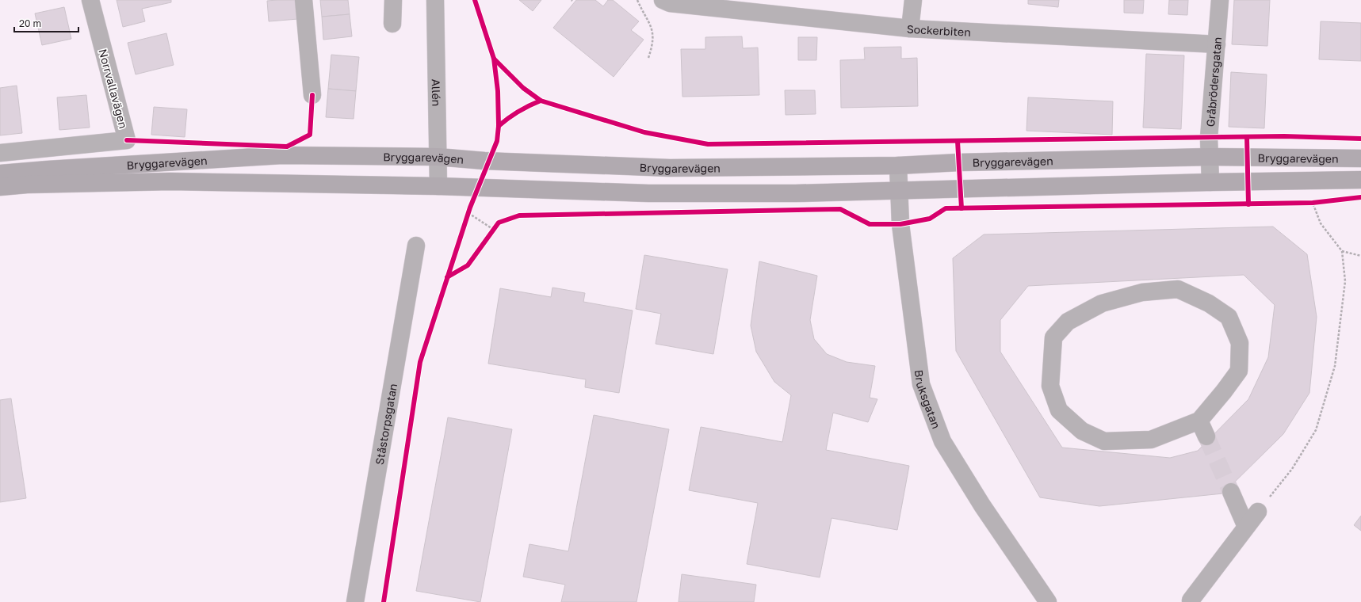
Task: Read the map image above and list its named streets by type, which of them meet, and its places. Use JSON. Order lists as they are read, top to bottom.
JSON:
{
  "streets": {
    "main road": ["Bryggarevägen"],
    "street": [
      "Sockerbiten",
      "Gråbrödersgatan",
      "Norrvallavägen",
      "Allén",
      "Bruksgatan",
      "Ståstorpsgatan"
    ]
  },
  "crossings": [
    ["Sockerbiten", "Gråbrödersgatan"],
    ["Gråbrödersgatan", "Bryggarevägen"],
    ["Allén", "Bryggarevägen"],
    ["Bryggarevägen", "Bruksgatan"]
  ],
  "scale_bar": "20 m"
}
